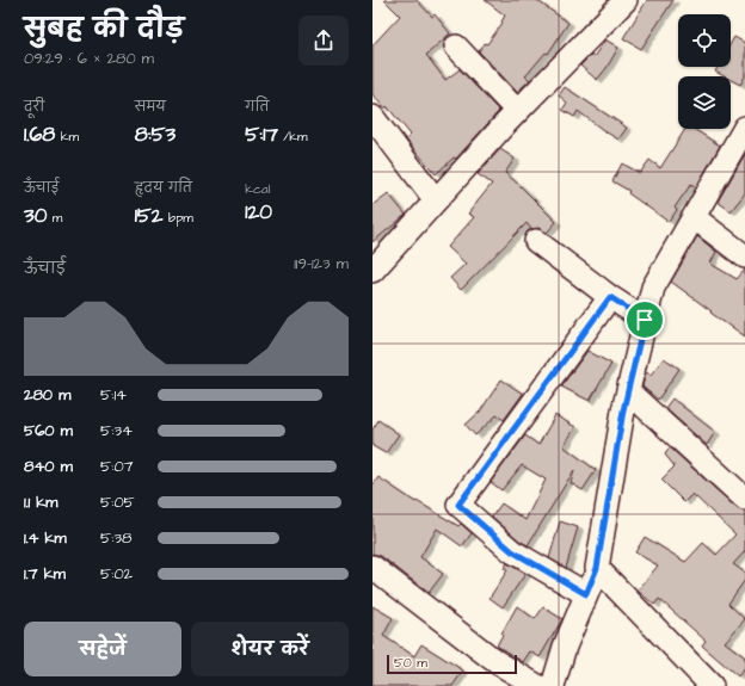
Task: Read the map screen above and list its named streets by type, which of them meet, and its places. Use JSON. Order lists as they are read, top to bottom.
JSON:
{
  "scale_bar": "50 m",
  "page": {
    "heading": ["सुबह की दौड़", "09:29 · 6 × 280 m"],
    "stats": [
      ["दूरी", "1.68 km"],
      ["समय", "8:53"],
      ["गति", "5:17 /km"],
      ["ऊँचाई", "30 m"],
      ["हृदय गति", "152 bpm"],
      ["kcal", "120"]
    ],
    "chart": ["ऊँचाई", "119–123 m"],
    "list": [
      {
        "name": "280 m",
        "note": "5:14"
      },
      {
        "name": "560 m",
        "note": "5:34"
      },
      {
        "name": "840 m",
        "note": "5:07"
      },
      {
        "name": "1.1 km",
        "note": "5:05"
      },
      {
        "name": "1.4 km",
        "note": "5:38"
      },
      {
        "name": "1.7 km",
        "note": "5:02"
      }
    ],
    "buttons": ["सहेजें", "शेयर करें"],
    "scale": "50 m"
  }
}
